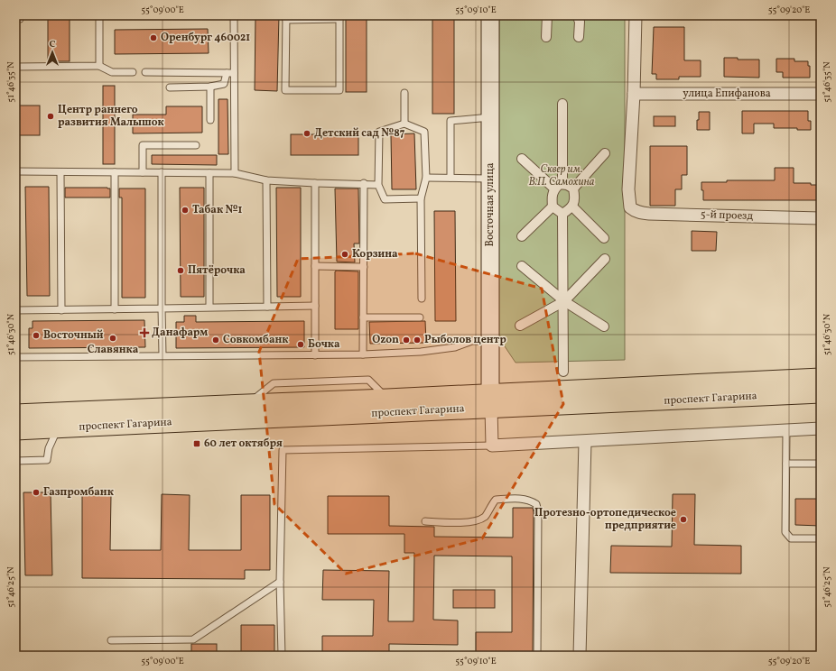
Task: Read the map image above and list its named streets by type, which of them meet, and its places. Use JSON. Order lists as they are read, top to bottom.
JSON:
{
  "streets": {
    "main road": ["Восточная улица", "проспект Гагарина"],
    "street": ["улица Епифанова", "5-й проезд"]
  },
  "crossings": [
    ["улица Епифанова", "5-й проезд"],
    ["Восточная улица", "проспект Гагарина"]
  ],
  "parks": ["Сквер им. В.П. Самохина"],
  "places": {
    "other": [
      "Оренбург 460021",
      "Центр раннего развития Малышок",
      "Детский сад №87",
      "Табак №1",
      "Корзина",
      "Пятёрочка",
      "Восточный",
      "Славянка",
      "Совкомбанк",
      "Ozon",
      "Рыболов центр",
      "Бочка",
      "Газпромбанк",
      "Протезно-ортопедическое предприятие"
    ],
    "health": ["Данафарм"],
    "transit": ["60 лет октября"]
  },
  "north": "top",
  "coordinates": [
    "55°09'00\"E",
    "55°09'10\"E",
    "55°09'20\"E",
    "51°46'35\"N",
    "51°46'30\"N",
    "51°46'25\"N"
  ]
}
